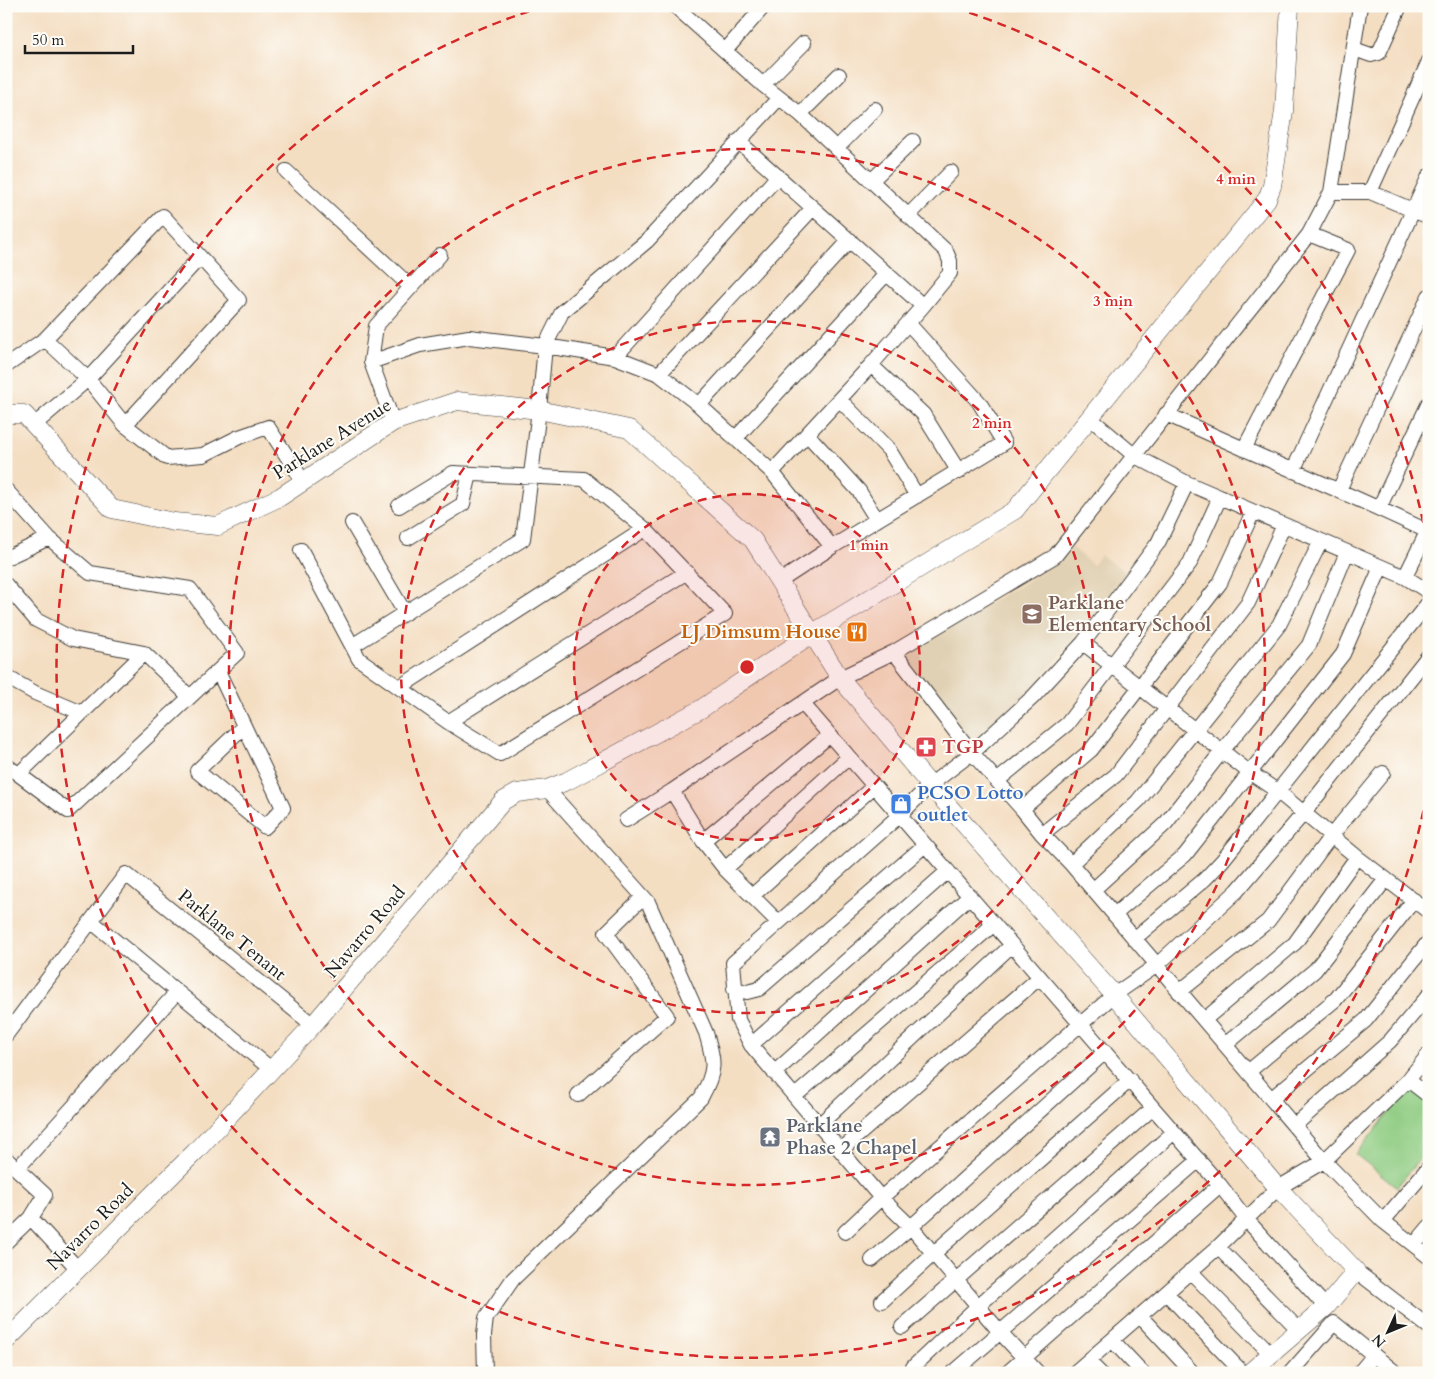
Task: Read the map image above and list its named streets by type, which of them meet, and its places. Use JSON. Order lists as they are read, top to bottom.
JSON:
{
  "streets": {
    "street": ["Parklane Avenue", "Navarro Road", "Parklane Tenant"]
  },
  "crossings": [
    ["Parklane Avenue", "Navarro Road"],
    ["Navarro Road", "Parklane Tenant"]
  ],
  "places": {
    "school or university": ["Parklane Elementary School"],
    "restaurant": ["LJ Dimsum House"],
    "pharmacy": ["TGP"],
    "shop": ["PCSO Lotto outlet"],
    "temple": ["Parklane Phase 2 Chapel"]
  },
  "scale_bar": "50 m",
  "north": "bottom left",
  "rings": [
    "4 min",
    "3 min",
    "2 min",
    "1 min"
  ]
}
